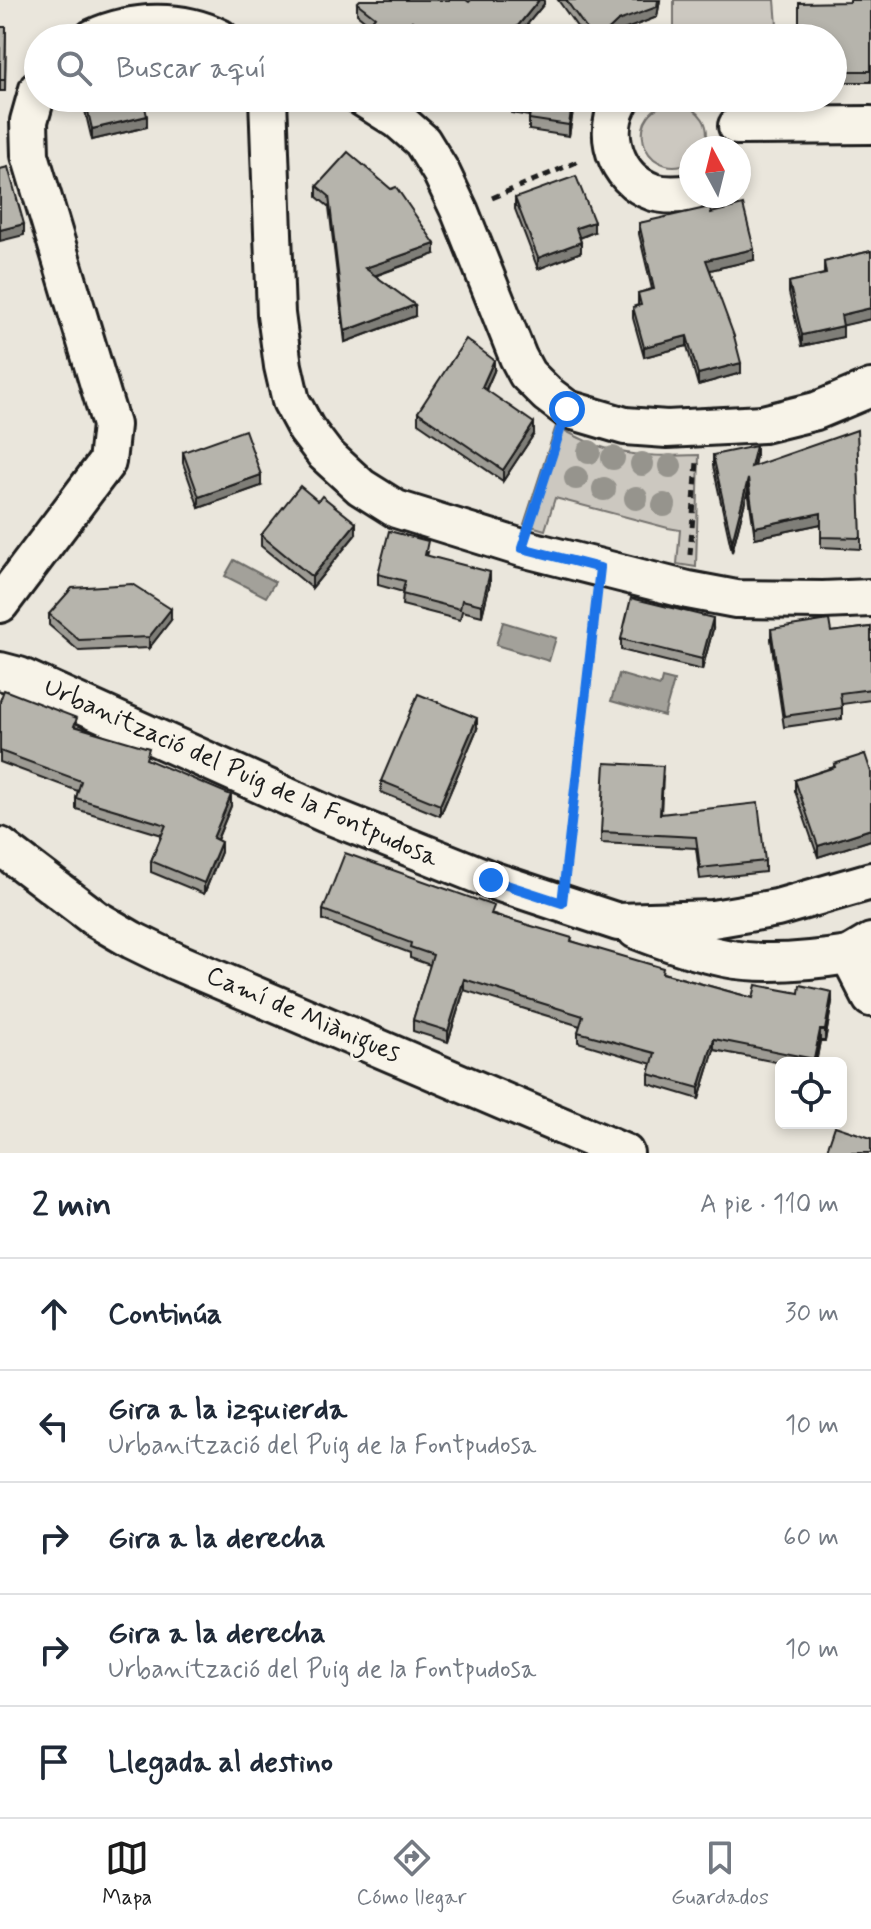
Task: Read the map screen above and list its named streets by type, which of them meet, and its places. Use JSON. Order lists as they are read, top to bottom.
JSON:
{
  "streets": {
    "street": ["Urbanització del Puig de la Fontpudosa", "Camí de Miànigues"]
  },
  "north": "top",
  "page": {
    "search": "Buscar aquí",
    "heading": ["2 min", "A pie · 110 m"],
    "list": [
      ["Continúa", "30 m"],
      ["Gira a la izquierda", "Urbanització del Puig de la Fontpudosa", "10 m"],
      ["Gira a la derecha", "60 m"],
      ["Gira a la derecha", "Urbanització del Puig de la Fontpudosa", "10 m"],
      "Llegada al destino"
    ],
    "nav": ["Mapa", "Cómo llegar", "Guardados"]
  }
}
